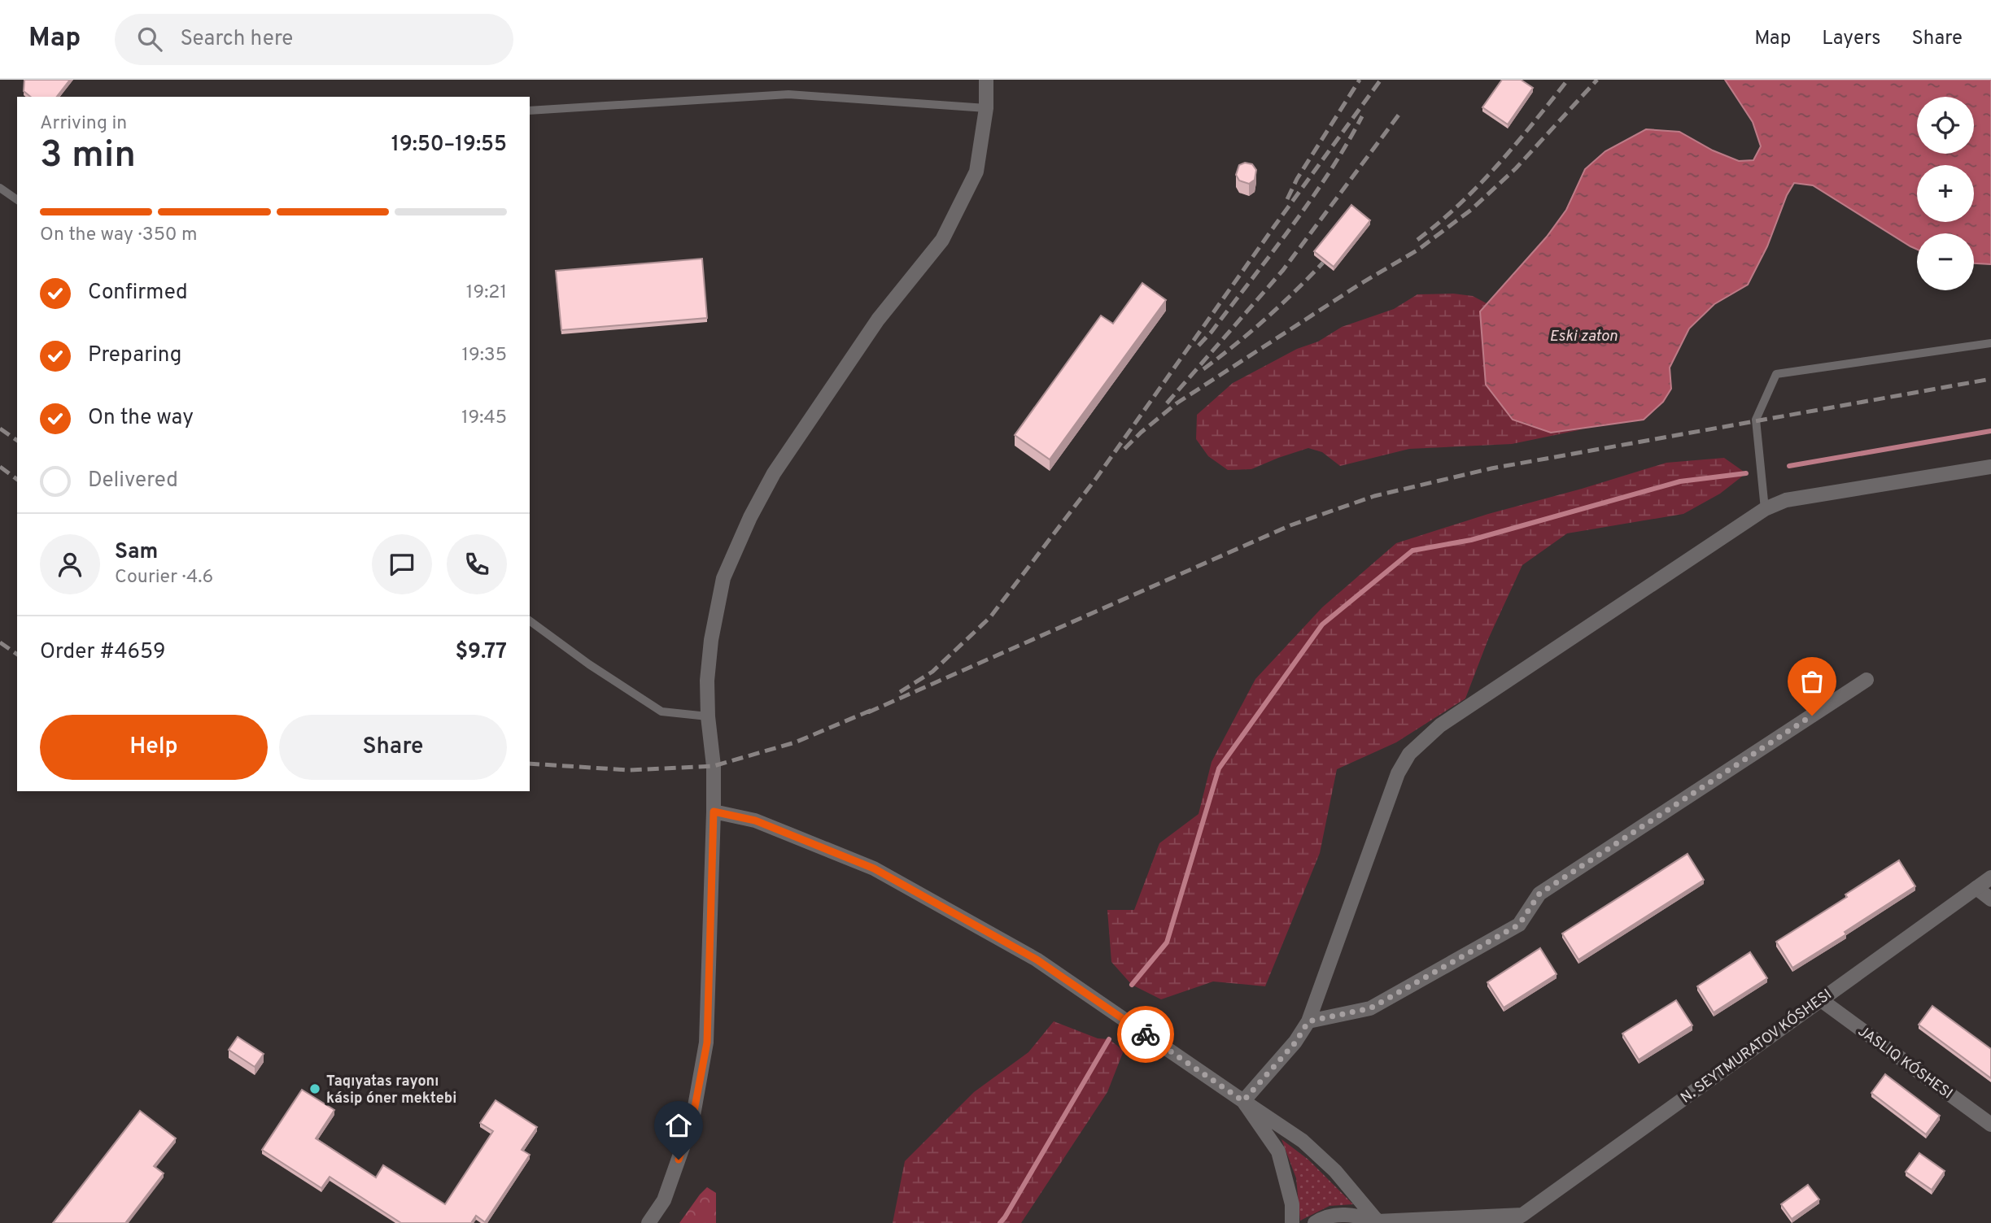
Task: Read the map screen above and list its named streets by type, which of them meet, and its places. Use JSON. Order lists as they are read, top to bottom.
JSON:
{
  "streets": {
    "street": ["N. SEYTMURATOV KÓSHESI"]
  },
  "water": ["Eski zaton"],
  "places": ["Taqıyatas rayonı kásip óner mektebi"],
  "page": {
    "header": "Map",
    "search": "Search here",
    "nav": ["Map", "Layers", "Share"],
    "map_buttons": ["+", "−"],
    "heading": ["3 min", "Arriving in", "19:50–19:55"],
    "panel": [
      "Sam",
      "Courier · 4.6",
      "Order #4659",
      "$9.77"
    ],
    "bar": "On the way · 350 m",
    "list": [
      ["Confirmed", "19:21"],
      ["Preparing", "19:35"],
      ["On the way", "19:45"],
      "Delivered"
    ],
    "buttons": ["Help", "Share"]
  }
}
